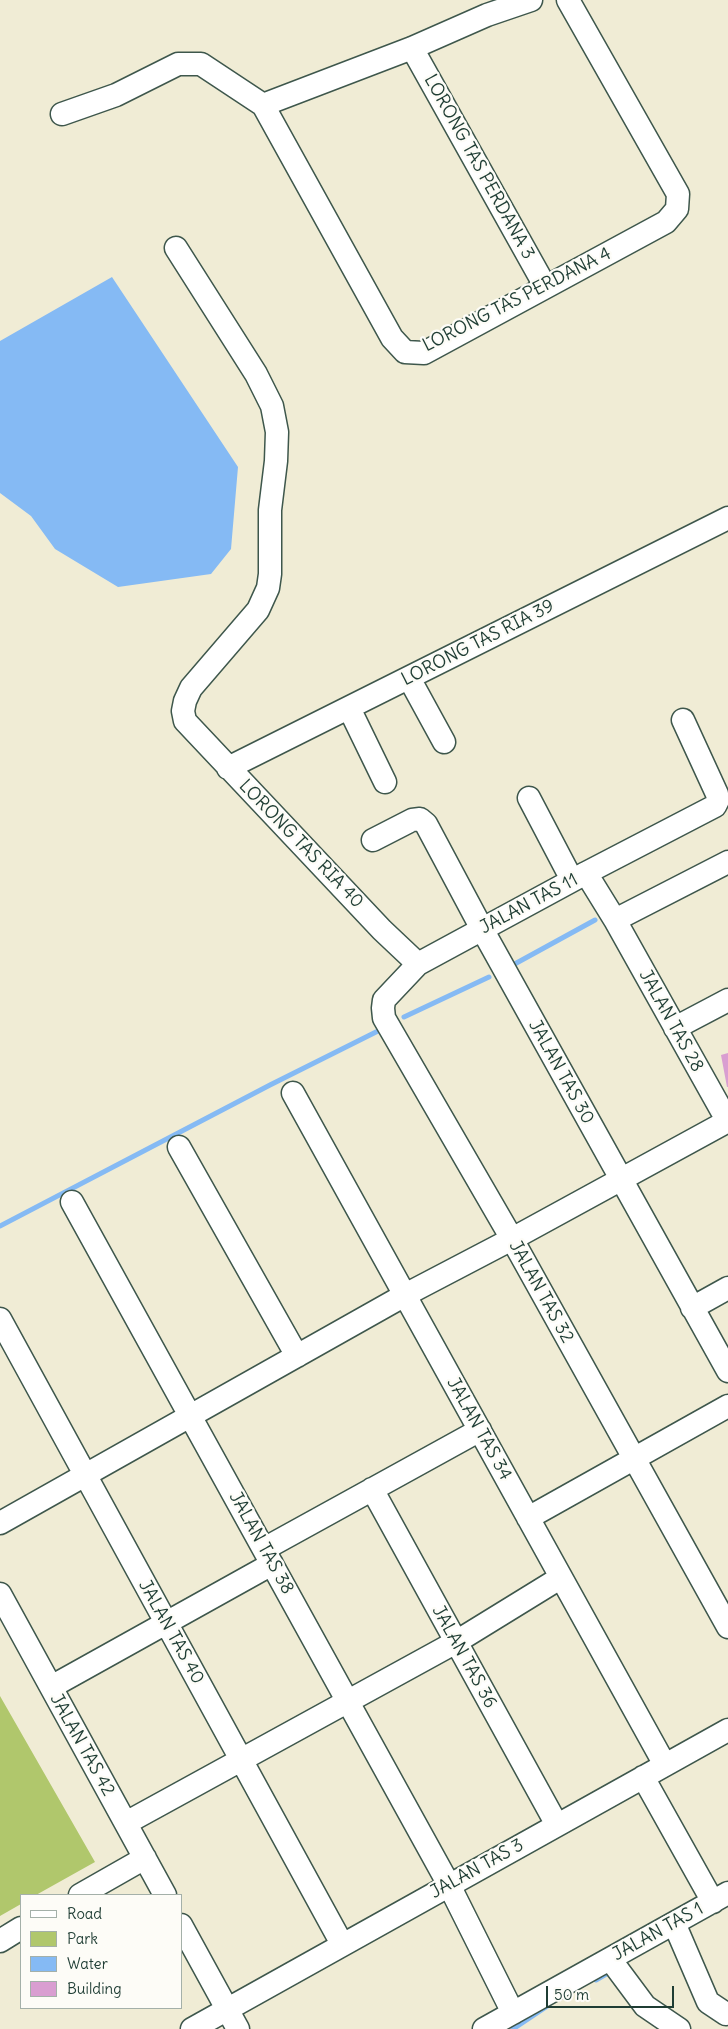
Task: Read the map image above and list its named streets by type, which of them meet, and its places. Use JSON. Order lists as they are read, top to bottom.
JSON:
{
  "streets": {
    "street": [
      "LORONG TAS PERDANA 3",
      "LORONG TAS PERDANA 4",
      "LORONG TAS RIA 39",
      "LORONG TAS RIA 40",
      "JALAN TAS 11",
      "JALAN TAS 28",
      "JALAN TAS 30",
      "JALAN TAS 32",
      "JALAN TAS 34",
      "JALAN TAS 38",
      "JALAN TAS 40",
      "JALAN TAS 36",
      "JALAN TAS 42",
      "JALAN TAS 3",
      "JALAN TAS 1"
    ]
  },
  "crossings": [
    ["LORONG TAS PERDANA 3", "LORONG TAS PERDANA 4"],
    ["LORONG TAS RIA 39", "LORONG TAS RIA 40"],
    ["LORONG TAS RIA 40", "JALAN TAS 11"],
    ["LORONG TAS RIA 40", "JALAN TAS 32"],
    ["JALAN TAS 11", "JALAN TAS 28"],
    ["JALAN TAS 11", "JALAN TAS 30"],
    ["JALAN TAS 11", "JALAN TAS 32"],
    ["JALAN TAS 34", "JALAN TAS 3"],
    ["JALAN TAS 38", "JALAN TAS 3"],
    ["JALAN TAS 38", "JALAN TAS 1"],
    ["JALAN TAS 40", "JALAN TAS 3"],
    ["JALAN TAS 36", "JALAN TAS 3"]
  ],
  "legend": [
    "Road",
    "Park",
    "Water",
    "Building"
  ],
  "scale_bar": "50 m"
}
